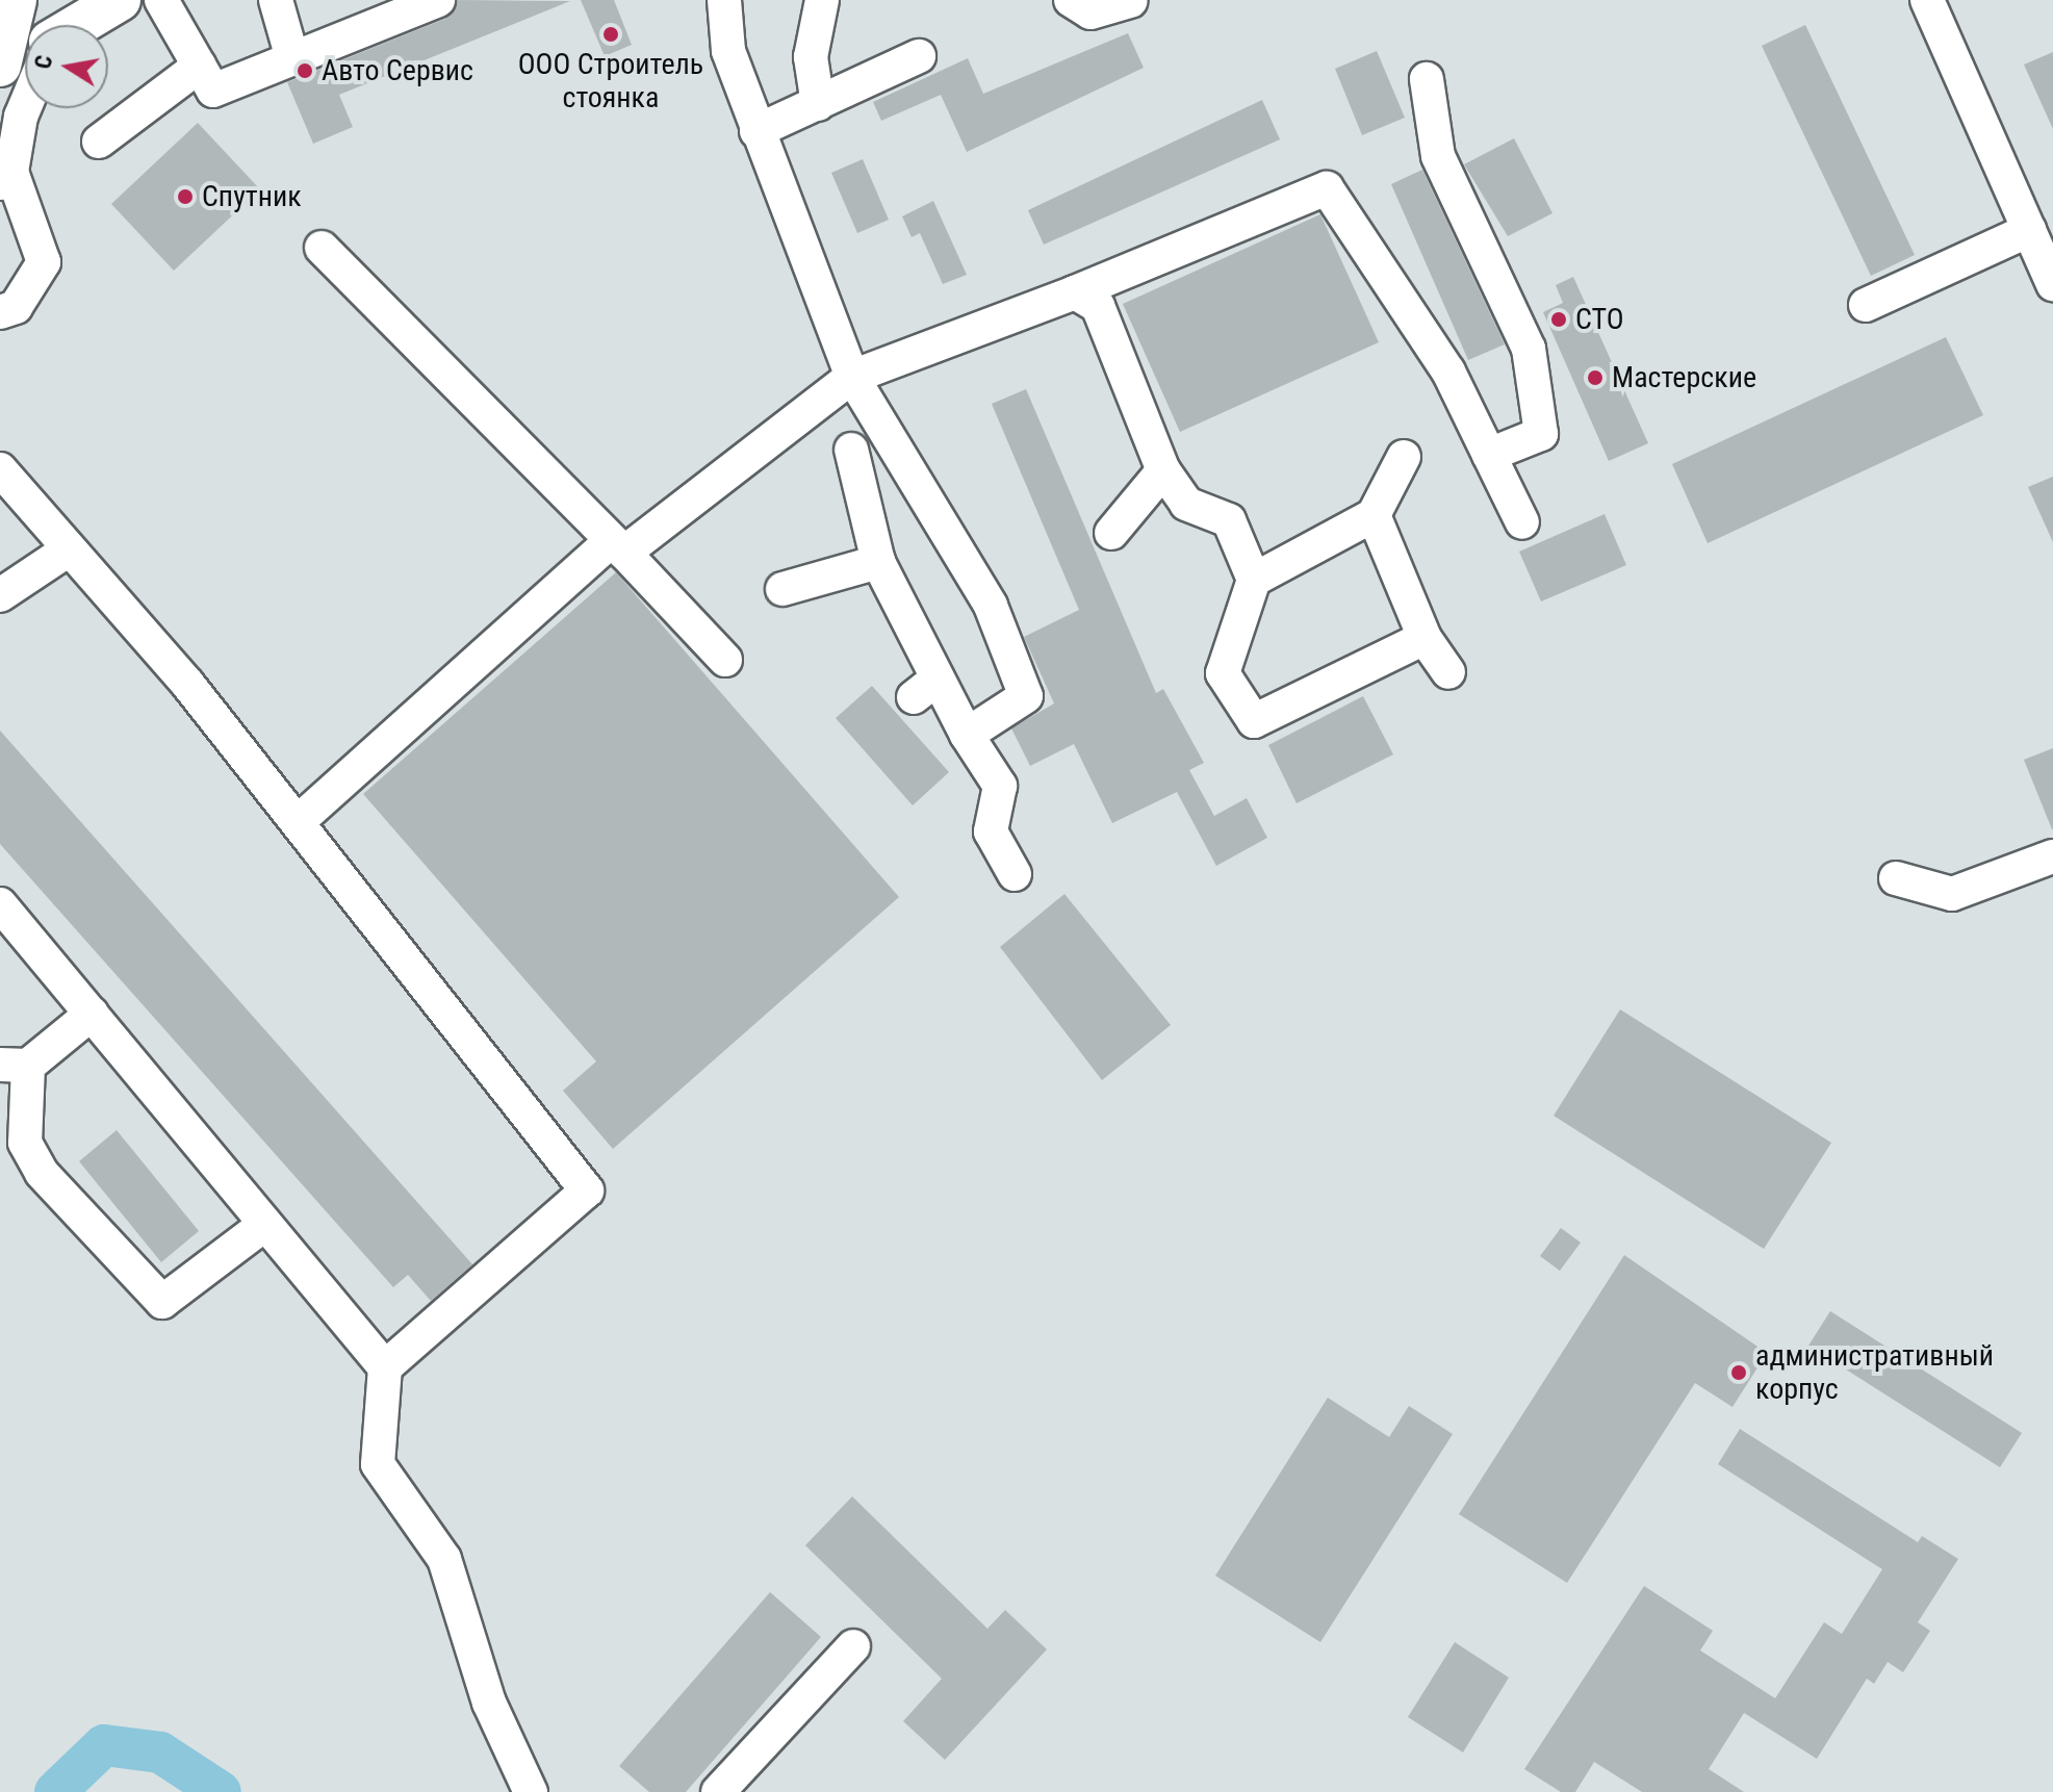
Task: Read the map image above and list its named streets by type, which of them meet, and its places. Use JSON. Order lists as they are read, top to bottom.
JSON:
{
  "places": [
    "ООО Строитель стоянка",
    "Авто Сервис",
    "Спутник",
    "СТО",
    "Мастерские",
    "административный корпус"
  ],
  "north": "left"
}
